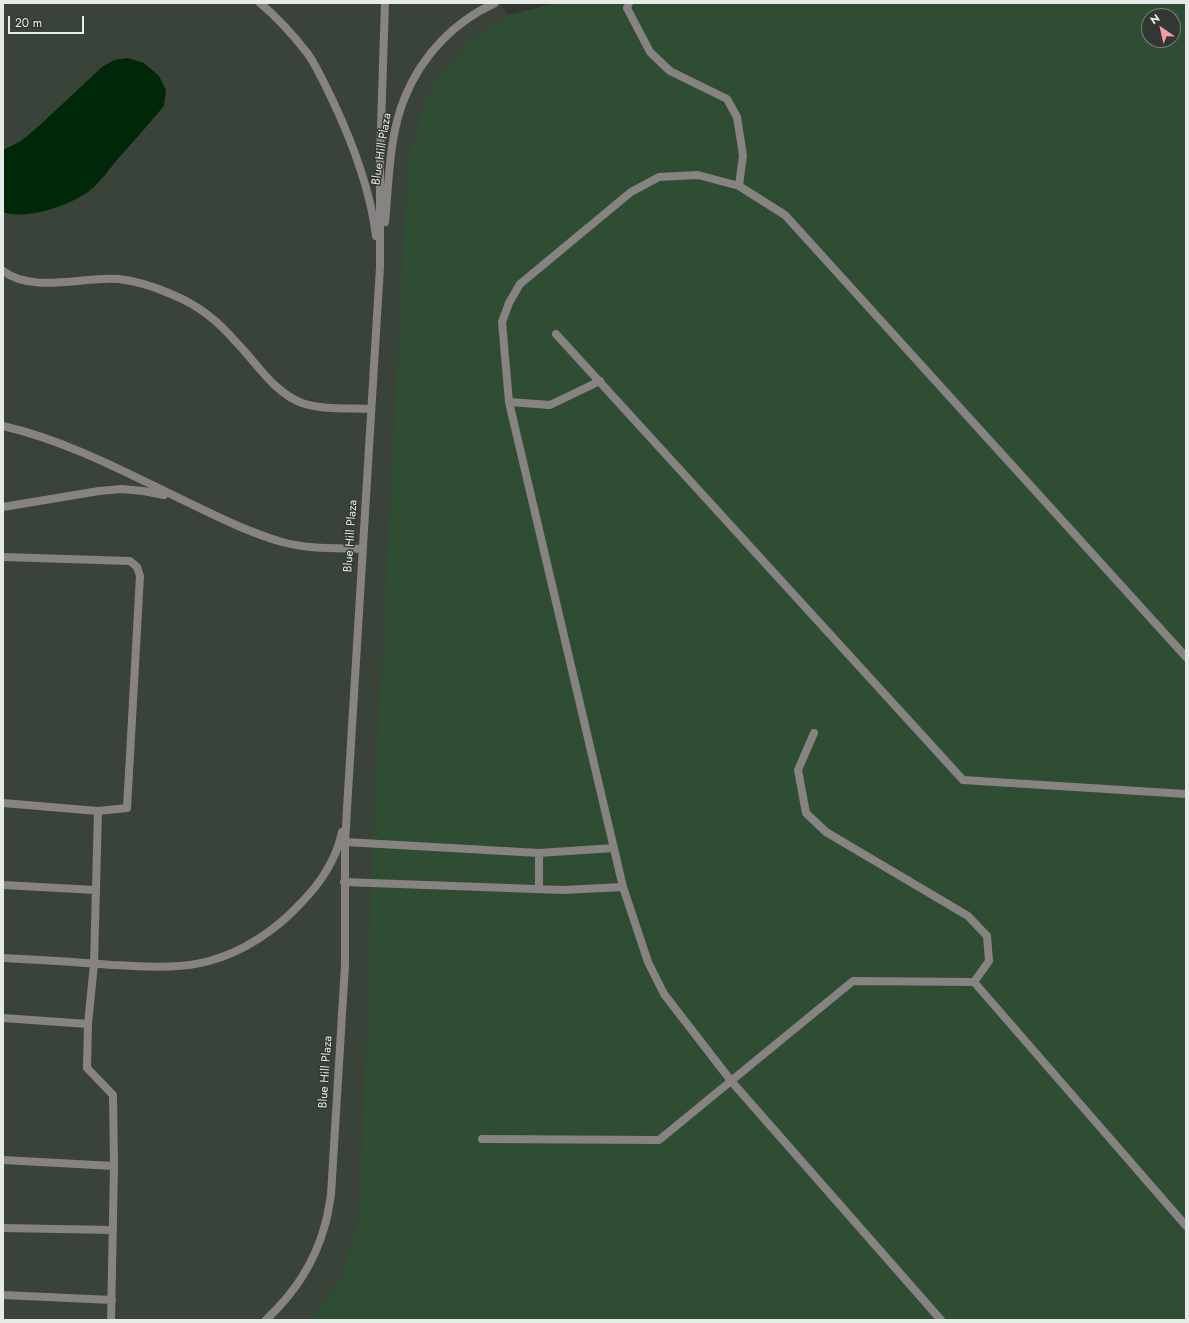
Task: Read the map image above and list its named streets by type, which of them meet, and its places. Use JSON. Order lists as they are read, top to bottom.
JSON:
{
  "streets": {
    "lane": ["Blue Hill Plaza"]
  },
  "scale_bar": "20 m",
  "north": "top left"
}
